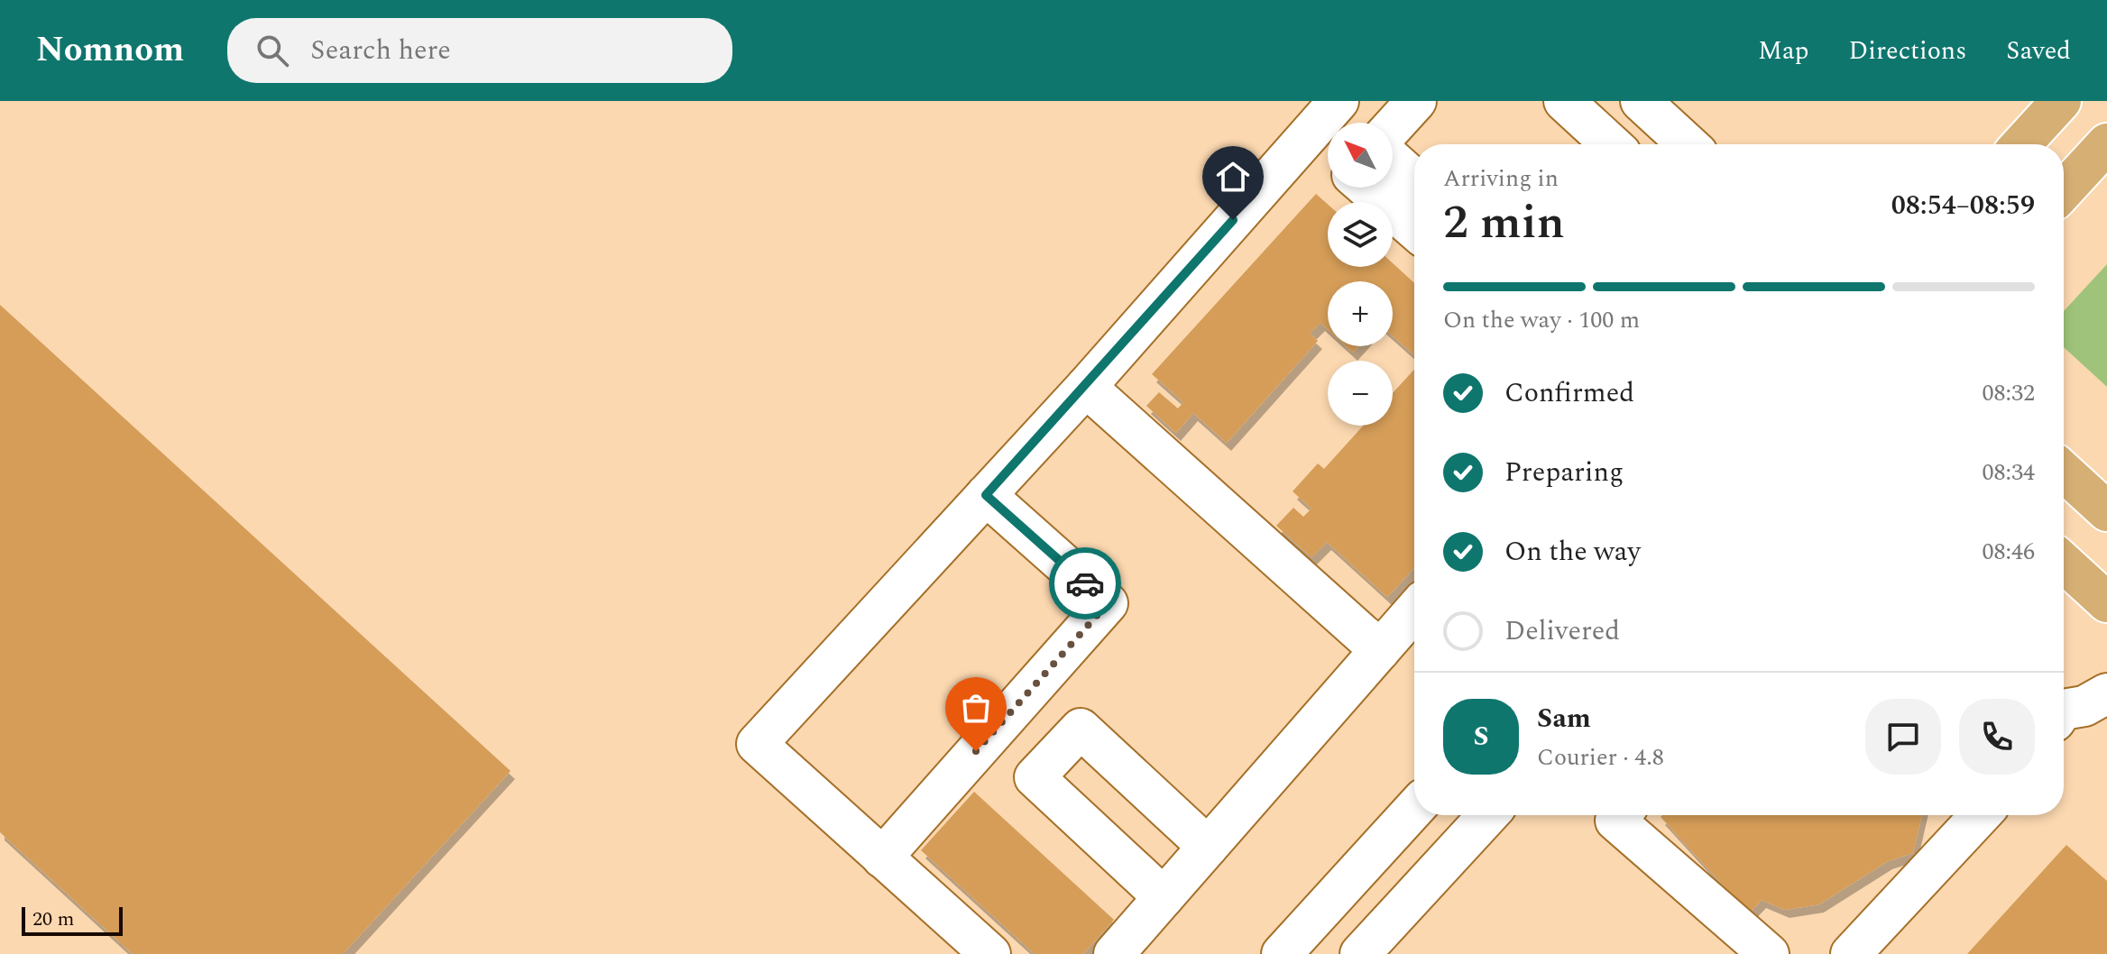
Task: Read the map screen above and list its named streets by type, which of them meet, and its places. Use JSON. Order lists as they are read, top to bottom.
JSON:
{
  "scale_bar": "20 m",
  "north": "top left",
  "page": {
    "header": "Nomnom",
    "search": "Search here",
    "nav": ["Map", "Directions", "Saved"],
    "map_buttons": ["+", "−"],
    "heading": ["2 min", "Arriving in", "08:54–08:59"],
    "panel": ["Sam", "Courier · 4.8"],
    "bar": "On the way · 100 m",
    "list": [
      ["Confirmed", "08:32"],
      ["Preparing", "08:34"],
      ["On the way", "08:46"],
      "Delivered"
    ],
    "round": "S",
    "scale": "20 m"
  }
}
